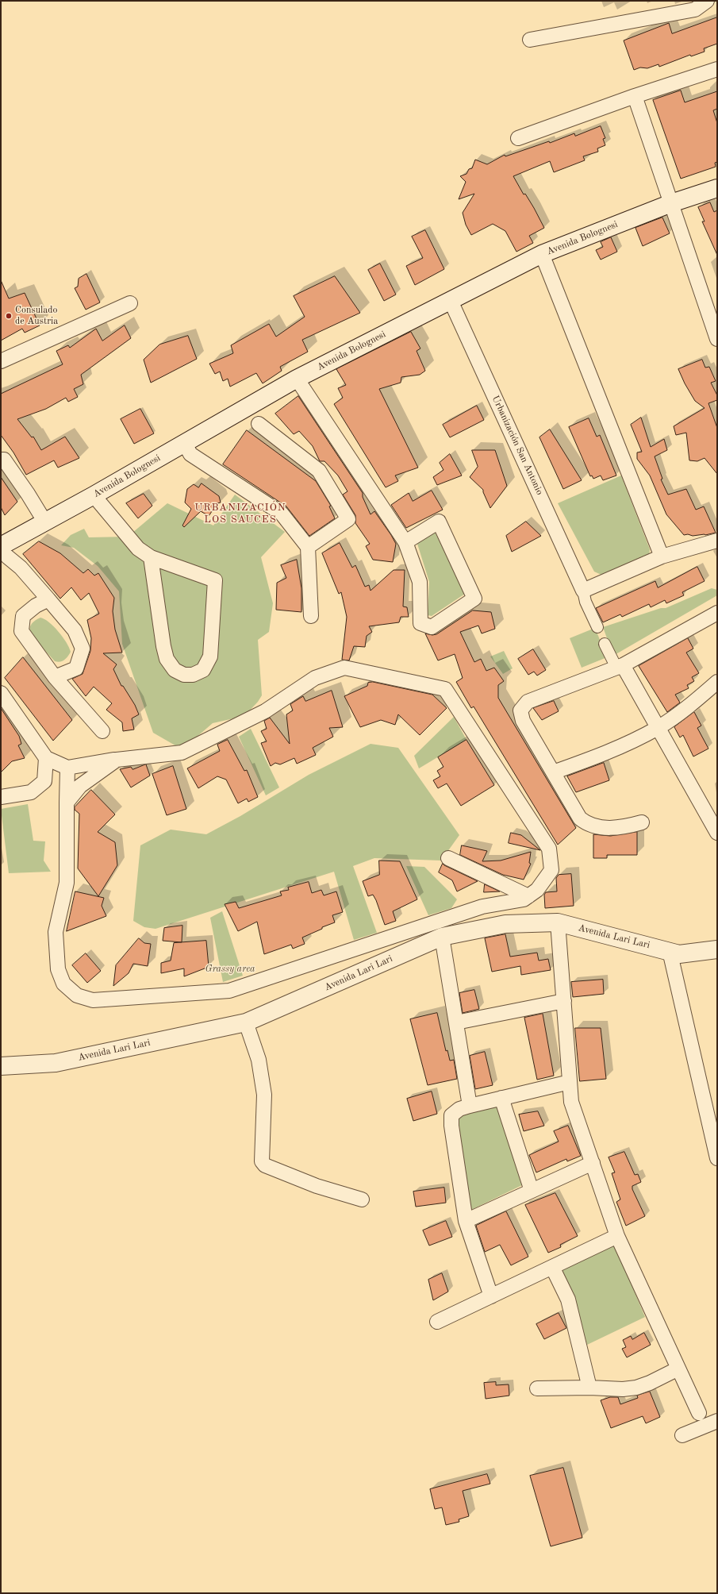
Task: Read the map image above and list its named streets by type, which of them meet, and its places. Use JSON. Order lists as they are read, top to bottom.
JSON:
{
  "streets": {
    "main road": ["Avenida Bolognesi", "Avenida Lari Lari"],
    "street": ["Urbanización San Antonio"]
  },
  "crossings": [
    ["Avenida Bolognesi", "Urbanización San Antonio"]
  ],
  "districts": ["URBANIZACIÓN LOS SAUCES"],
  "parks": ["Grassy area"],
  "places": ["Consulado de Austria"]
}
